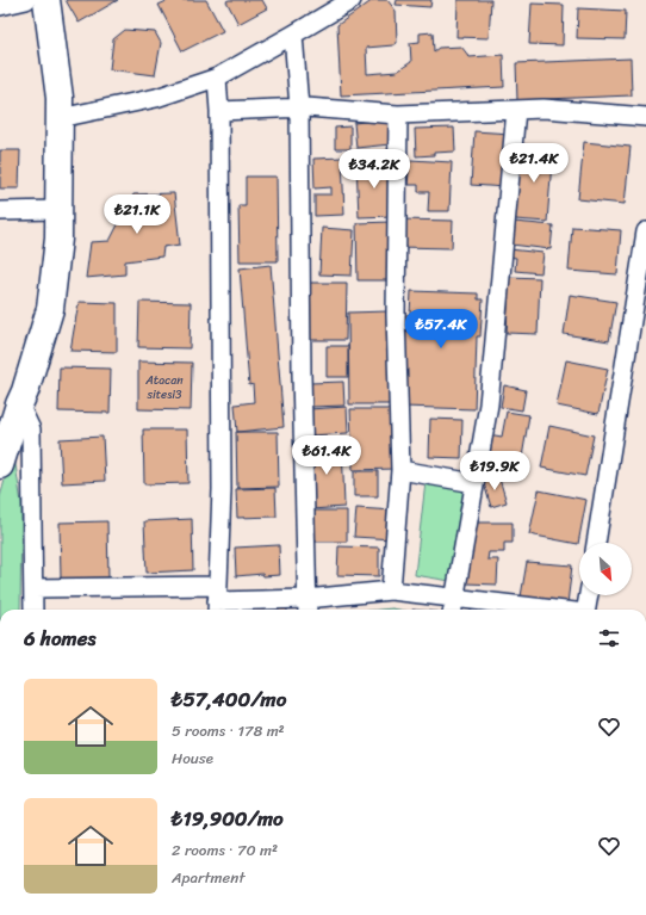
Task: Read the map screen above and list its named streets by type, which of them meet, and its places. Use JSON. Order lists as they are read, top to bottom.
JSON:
{
  "house_numbers": ["Atacan sitesi3"],
  "north": "bottom right",
  "page": {
    "price": [
      "₺21.4K",
      "₺34.2K",
      "₺21.1K",
      "₺57.4K",
      "₺61.4K",
      "₺19.9K"
    ],
    "heading": "6 homes",
    "list": [
      {
        "name": "₺57,400/mo",
        "note": "5 rooms · 178 m² · House"
      },
      {
        "name": "₺19,900/mo",
        "note": "2 rooms · 70 m² · Apartment"
      }
    ]
  }
}
